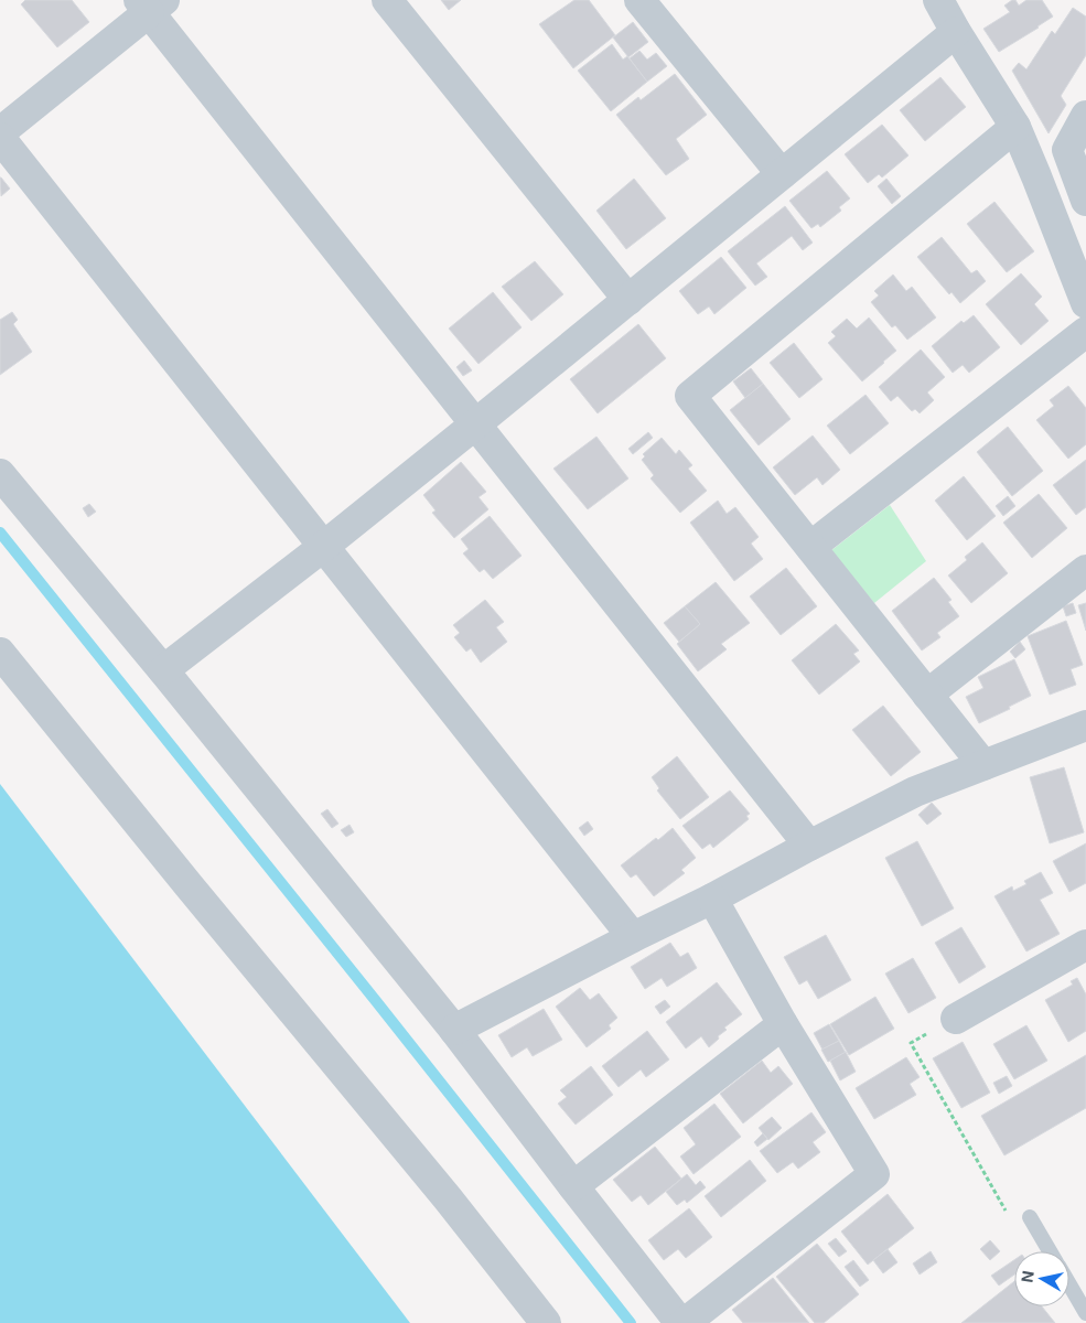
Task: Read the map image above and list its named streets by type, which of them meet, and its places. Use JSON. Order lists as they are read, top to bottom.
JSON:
{
  "north": "left"
}
